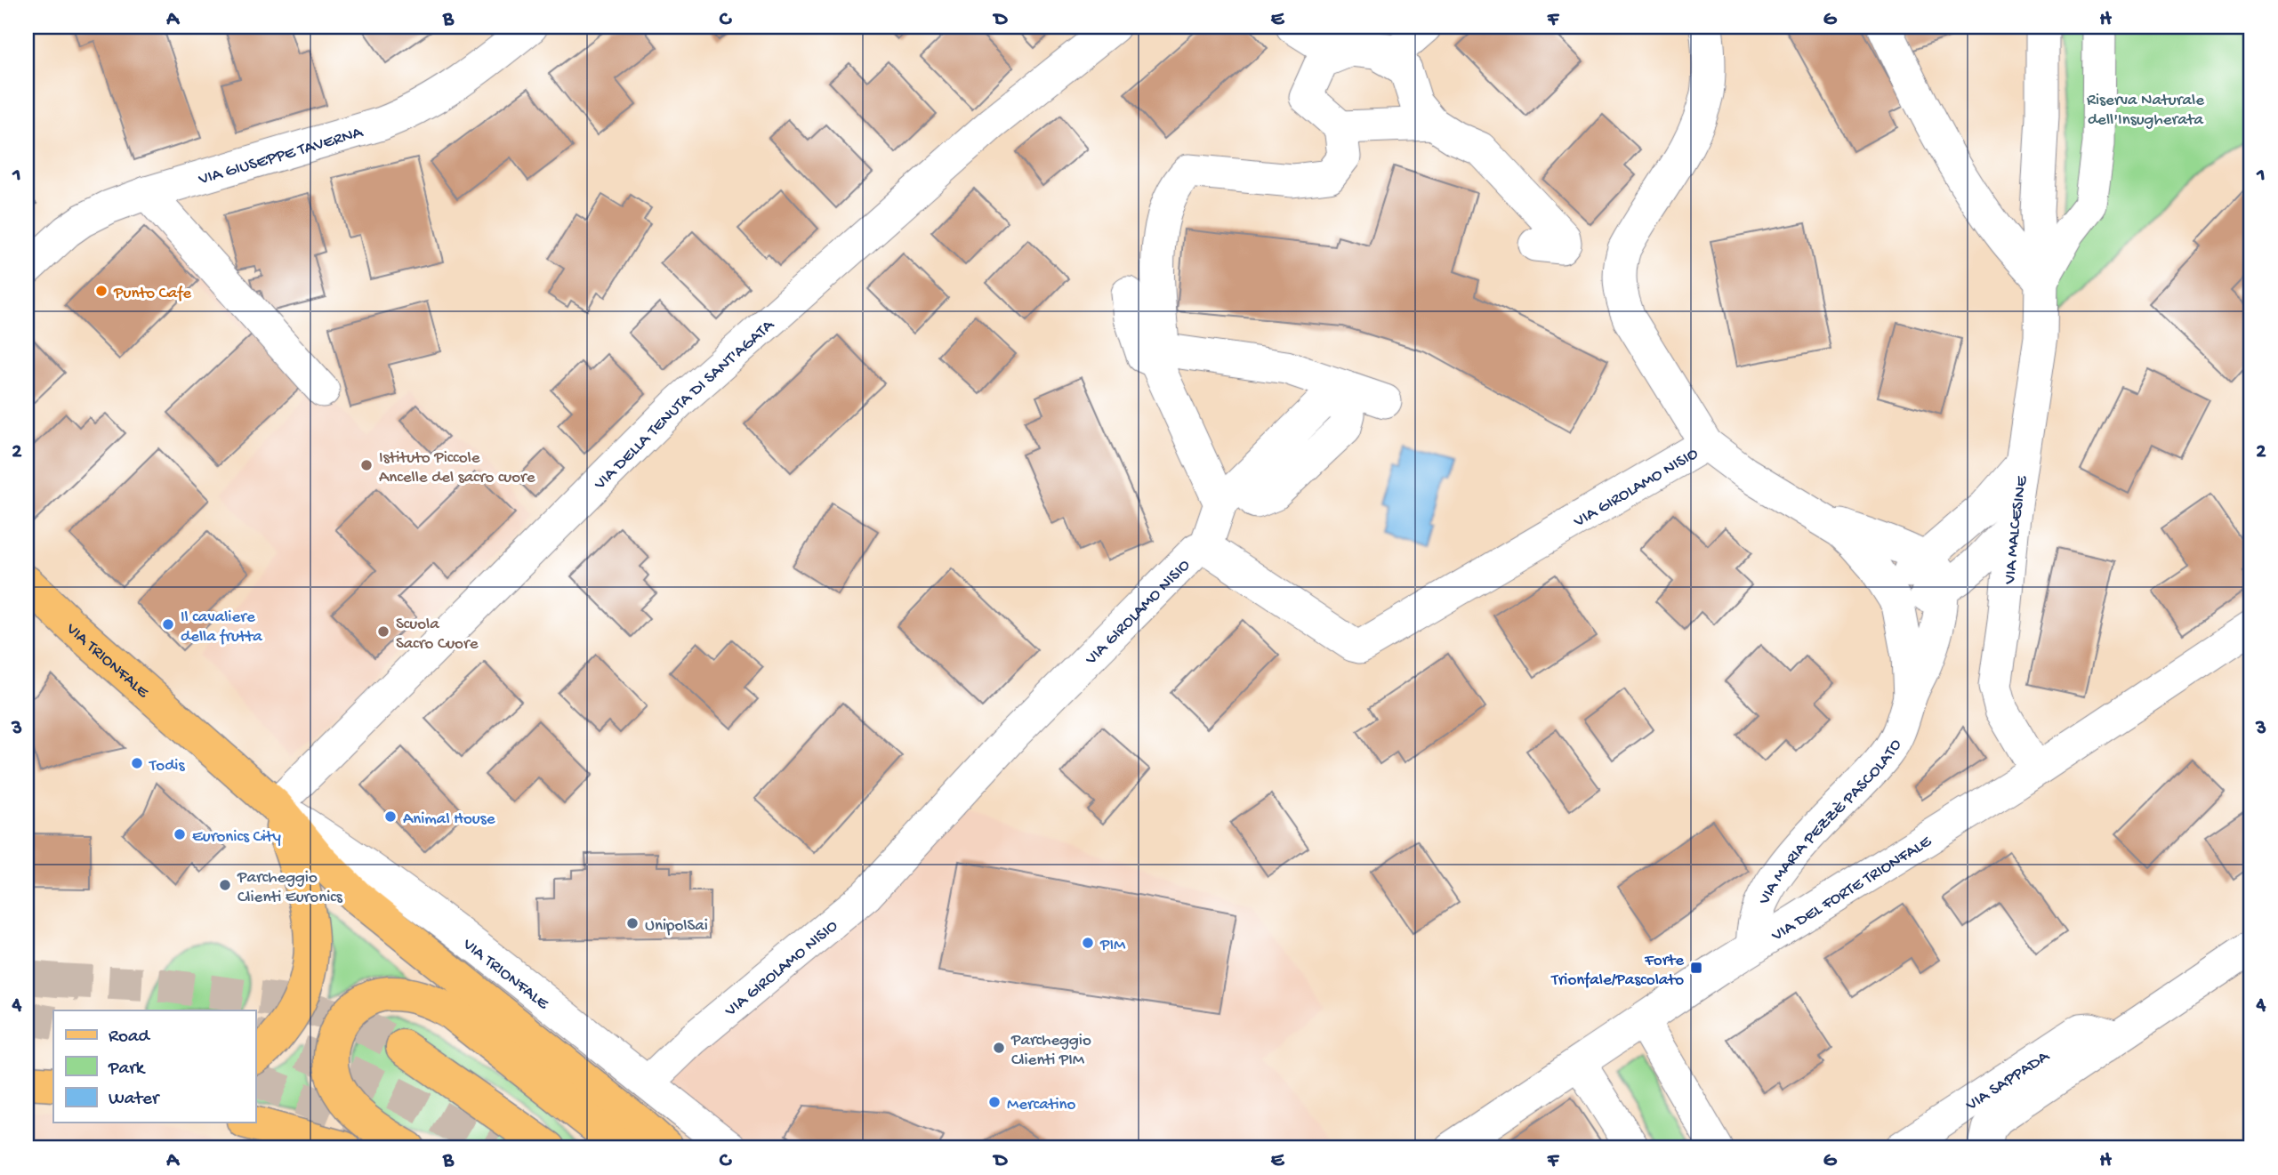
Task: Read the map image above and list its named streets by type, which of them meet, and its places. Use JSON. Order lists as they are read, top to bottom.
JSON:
{
  "streets": {
    "main road": ["VIA TRIONFALE"],
    "street": [
      "VIA GIUSEPPE TAVERNA",
      "VIA DELLA TENUTA DI SANT'AGATA",
      "VIA GIROLAMO NISIO",
      "VIA MALCESINE",
      "VIA MARIA PEZZÈ PASCOLATO",
      "VIA DEL FORTE TRIONFALE",
      "VIA SAPPADA"
    ]
  },
  "crossings": [
    ["VIA DELLA TENUTA DI SANT'AGATA", "VIA TRIONFALE"],
    ["VIA GIROLAMO NISIO", "VIA TRIONFALE"],
    ["VIA GIROLAMO NISIO", "VIA MARIA PEZZÈ PASCOLATO"],
    ["VIA MALCESINE", "VIA DEL FORTE TRIONFALE"],
    ["VIA MARIA PEZZÈ PASCOLATO", "VIA DEL FORTE TRIONFALE"]
  ],
  "parks": ["Riserva Naturale dell'Insugherata"],
  "places": {
    "other": [
      "Punto Cafe",
      "Istituto Piccole Ancelle del sacro cuore",
      "Il cavaliere della frutta",
      "Scuola Sacro Cuore",
      "Todis",
      "Animal House",
      "Euronics City",
      "Parcheggio Clienti Euronics",
      "UnipolSai",
      "PIM",
      "Parcheggio Clienti PIM",
      "Mercatino"
    ],
    "transit": ["Forte Trionfale/Pascolato"]
  },
  "legend": ["Road", "Park", "Water"],
  "grid": {
    "columns": [
      "A",
      "B",
      "C",
      "D",
      "E",
      "F",
      "G",
      "H"
    ],
    "rows": [
      "1",
      "2",
      "3",
      "4"
    ]
  }
}
